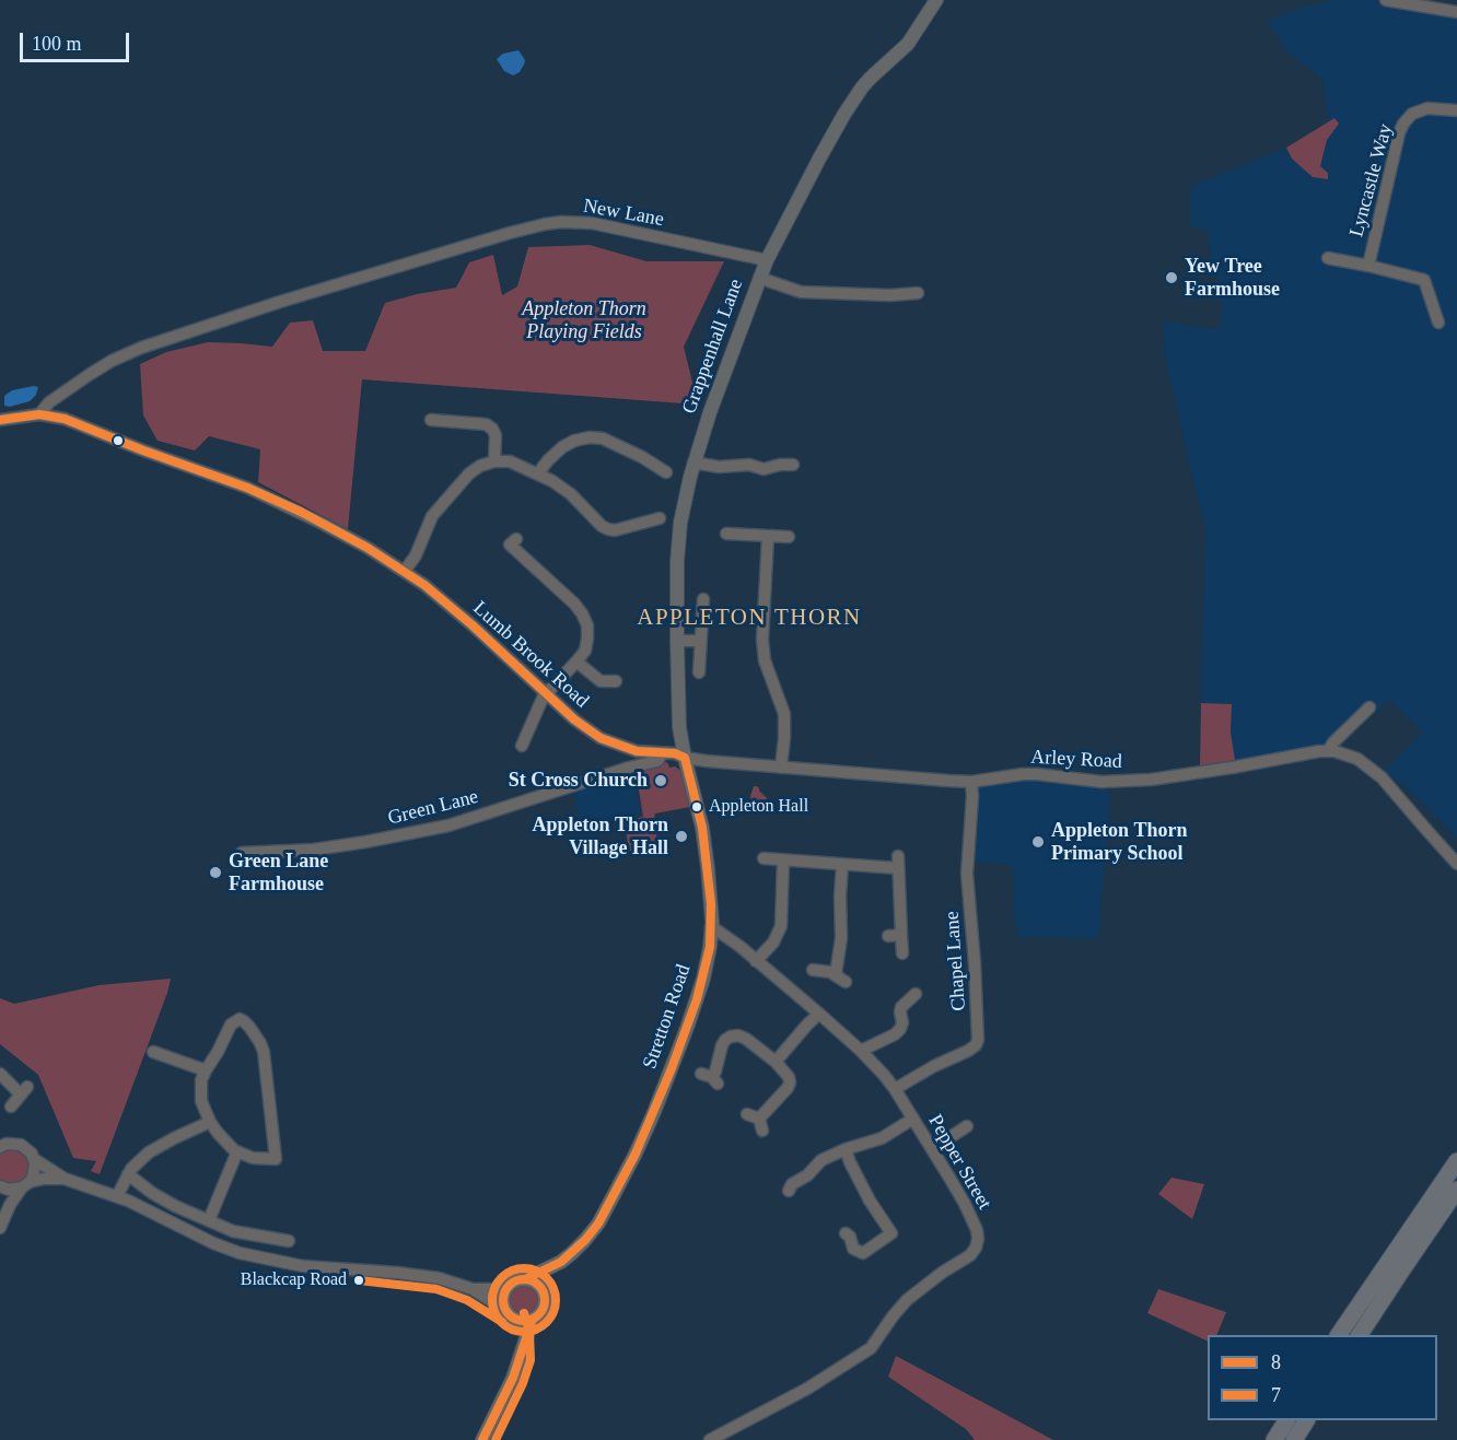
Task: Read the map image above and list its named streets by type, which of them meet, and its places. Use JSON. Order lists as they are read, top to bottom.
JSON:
{
  "streets": {
    "main road": ["Grappenhall Lane", "Stretton Road"],
    "street": [
      "Lyncastle Way",
      "New Lane",
      "Lumb Brook Road",
      "Arley Road",
      "Green Lane",
      "Chapel Lane",
      "Pepper Street"
    ]
  },
  "crossings": [
    ["New Lane", "Grappenhall Lane"],
    ["New Lane", "Lumb Brook Road"],
    ["Grappenhall Lane", "Lumb Brook Road"],
    ["Grappenhall Lane", "Arley Road"],
    ["Grappenhall Lane", "Stretton Road"],
    ["Lumb Brook Road", "Arley Road"],
    ["Lumb Brook Road", "Green Lane"],
    ["Lumb Brook Road", "Stretton Road"],
    ["Arley Road", "Chapel Lane"],
    ["Arley Road", "Stretton Road"],
    ["Chapel Lane", "Pepper Street"],
    ["Stretton Road", "Pepper Street"]
  ],
  "districts": ["APPLETON THORN"],
  "parks": ["Appleton Thorn Playing Fields"],
  "places": [
    "Yew Tree Farmhouse",
    "St Cross Church",
    "Appleton Hall",
    "Appleton Thorn Village Hall",
    "Appleton Thorn Primary School",
    "Green Lane Farmhouse",
    "Blackcap Road"
  ],
  "lines": ["transit line 8", "transit line 7"],
  "legend": ["8", "7"],
  "scale_bar": "100 m"
}
